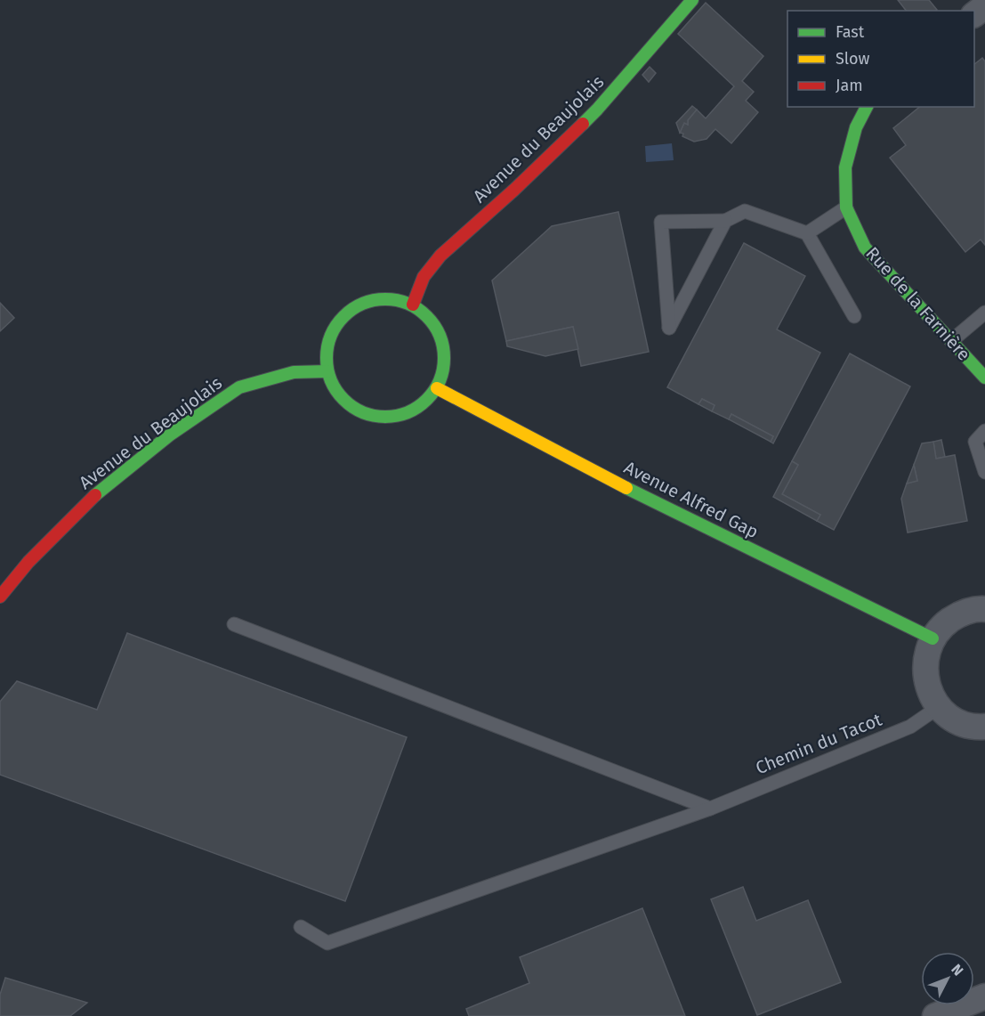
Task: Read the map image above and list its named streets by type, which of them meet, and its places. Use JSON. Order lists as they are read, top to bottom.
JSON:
{
  "streets": {
    "main road": ["Avenue du Beaujolais", "Rue de la Farnière", "Avenue Alfred Gap"],
    "lane": ["Chemin du Tacot"]
  },
  "crossings": [
    ["Avenue du Beaujolais", "Avenue Alfred Gap"]
  ],
  "legend": ["Fast", "Slow", "Jam"],
  "north": "top right"
}
